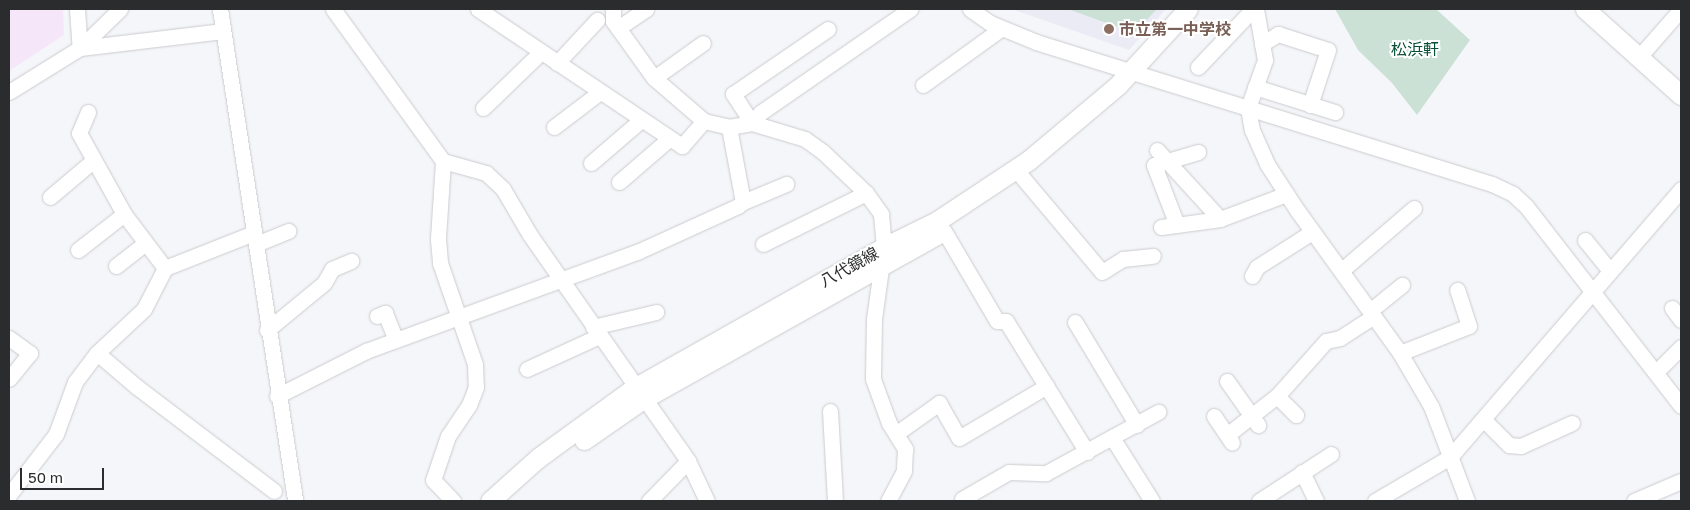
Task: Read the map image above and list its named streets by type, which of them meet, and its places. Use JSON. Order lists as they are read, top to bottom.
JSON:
{
  "streets": {
    "main road": ["八代鏡線"]
  },
  "parks": ["松浜軒"],
  "places": ["市立第一中学校"],
  "scale_bar": "50 m"
}
